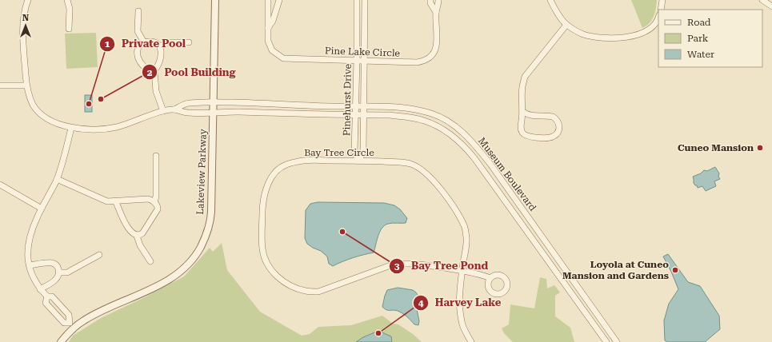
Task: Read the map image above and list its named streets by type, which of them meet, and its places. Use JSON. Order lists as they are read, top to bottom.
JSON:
{
  "streets": {
    "street": [
      "Pine Lake Circle",
      "Pinehurst Drive",
      "Bay Tree Circle",
      "Lakeview Parkway",
      "Museum Boulevard"
    ]
  },
  "crossings": [
    ["Pine Lake Circle", "Pinehurst Drive"],
    ["Pinehurst Drive", "Bay Tree Circle"],
    ["Pinehurst Drive", "Museum Boulevard"],
    ["Lakeview Parkway", "Museum Boulevard"]
  ],
  "places": [
    "Pool Building",
    "Private Pool",
    "Cuneo Mansion",
    "Bay Tree Pond",
    "Loyola at Cuneo Mansion and Gardens",
    "Harvey Lake"
  ],
  "legend": ["Road", "Park", "Water"],
  "north": "top"
}
